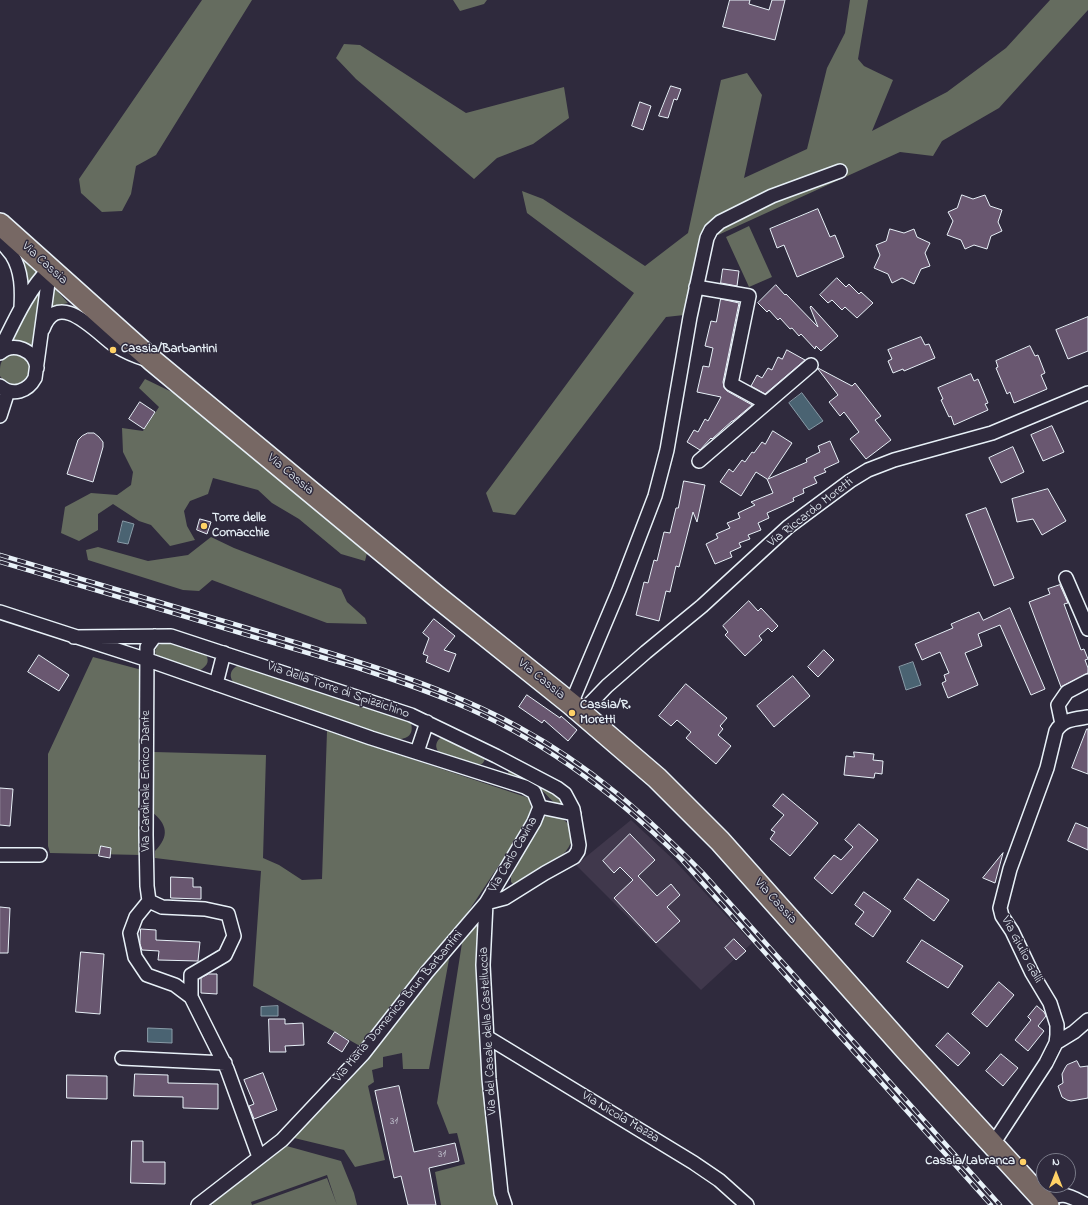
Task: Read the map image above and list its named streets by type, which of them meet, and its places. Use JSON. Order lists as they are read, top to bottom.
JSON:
{
  "streets": {
    "main road": ["Via Cassia"],
    "street": [
      "Via Riccardo Moretti",
      "Via della Torre di Spizzichino",
      "Via Cardinale Enrico Dante",
      "Via Carlo Cavina",
      "Via Giulio Galli",
      "Via Maria Domenica Brun Barbantini",
      "Via del Casale della Castelluccia",
      "Via Nicola Mazza"
    ]
  },
  "crossings": [
    ["Via Cassia", "Via Riccardo Moretti"],
    ["Via Cassia", "Via Giulio Galli"],
    ["Via della Torre di Spizzichino", "Via Cardinale Enrico Dante"],
    ["Via della Torre di Spizzichino", "Via Carlo Cavina"],
    ["Via Carlo Cavina", "Via Maria Domenica Brun Barbantini"],
    ["Via Carlo Cavina", "Via del Casale della Castelluccia"],
    ["Via Maria Domenica Brun Barbantini", "Via del Casale della Castelluccia"],
    ["Via del Casale della Castelluccia", "Via Nicola Mazza"]
  ],
  "places": [
    "Cassia/Barbantini",
    "Torre delle Cornacchie",
    "Cassia/R. Moretti",
    "Cassia/Labranca"
  ],
  "house_numbers": ["31", "31"],
  "north": "top"
}
